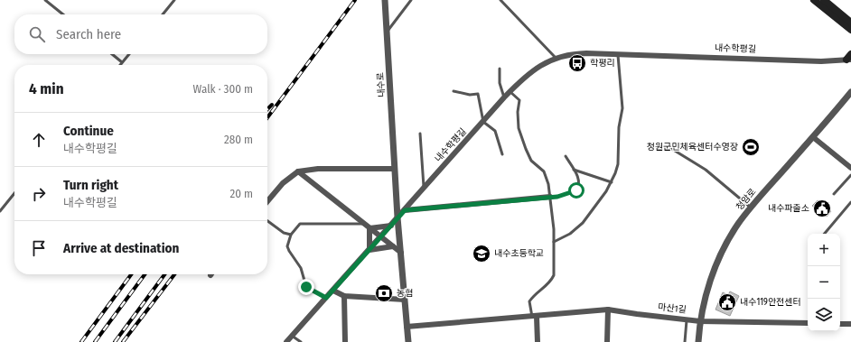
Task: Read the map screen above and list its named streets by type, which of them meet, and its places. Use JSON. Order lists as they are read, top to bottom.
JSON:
{
  "streets": {
    "street": [
      "내수학평길",
      "내수로",
      "청암로",
      "마산1길"
    ]
  },
  "crossings": [
    ["내수학평길", "내수로"],
    ["내수로", "마산1길"],
    ["청암로", "마산1길"]
  ],
  "places": {
    "bus stop": ["학평리"],
    "sports": ["청원군민체육센터수영장"],
    "public building": ["내수파출소", "내수119안전센터"],
    "school or university": ["내수초등학교"],
    "bank": ["농협"]
  },
  "page": {
    "search": "Search here",
    "heading": ["4 min", "Walk · 300 m"],
    "list": [
      ["Continue", "내수학평길", "280 m"],
      ["Turn right", "내수학평길", "20 m"],
      "Arrive at destination"
    ],
    "map_buttons": ["+", "−"]
  }
}
